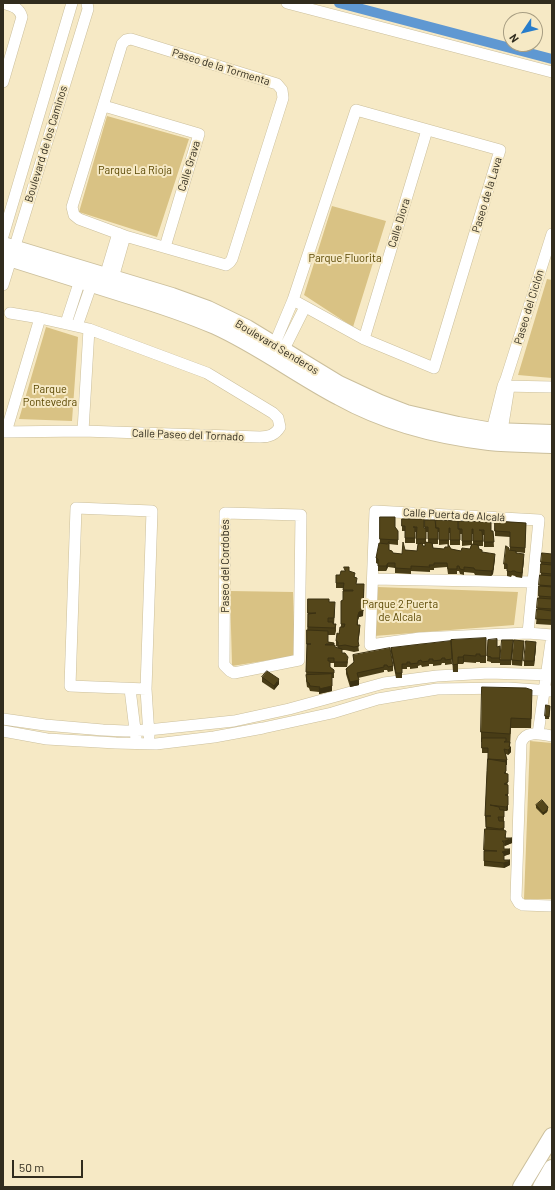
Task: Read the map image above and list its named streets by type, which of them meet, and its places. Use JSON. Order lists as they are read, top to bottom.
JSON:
{
  "streets": {
    "main road": ["Boulevard Senderos"],
    "street": [
      "Paseo de la Tormenta",
      "Boulevard de los Caminos",
      "Calle Grava",
      "Paseo de la Lava",
      "Calle Diora",
      "Paseo del Ciclón",
      "Calle Paseo del Tornado",
      "Calle Puerta de Alcalá",
      "Paseo del Cordobés"
    ]
  },
  "crossings": [
    ["Paseo de la Tormenta", "Calle Grava"],
    ["Boulevard de los Caminos", "Boulevard Senderos"],
    ["Paseo de la Lava", "Calle Diora"],
    ["Paseo de la Lava", "Boulevard Senderos"],
    ["Paseo del Ciclón", "Boulevard Senderos"]
  ],
  "parks": [
    "Parque La Rioja",
    "Parque Fluorita",
    "Parque Pontevedra",
    "Parque 2 Puerta de Alcala"
  ],
  "scale_bar": "50 m",
  "north": "bottom left"
}
